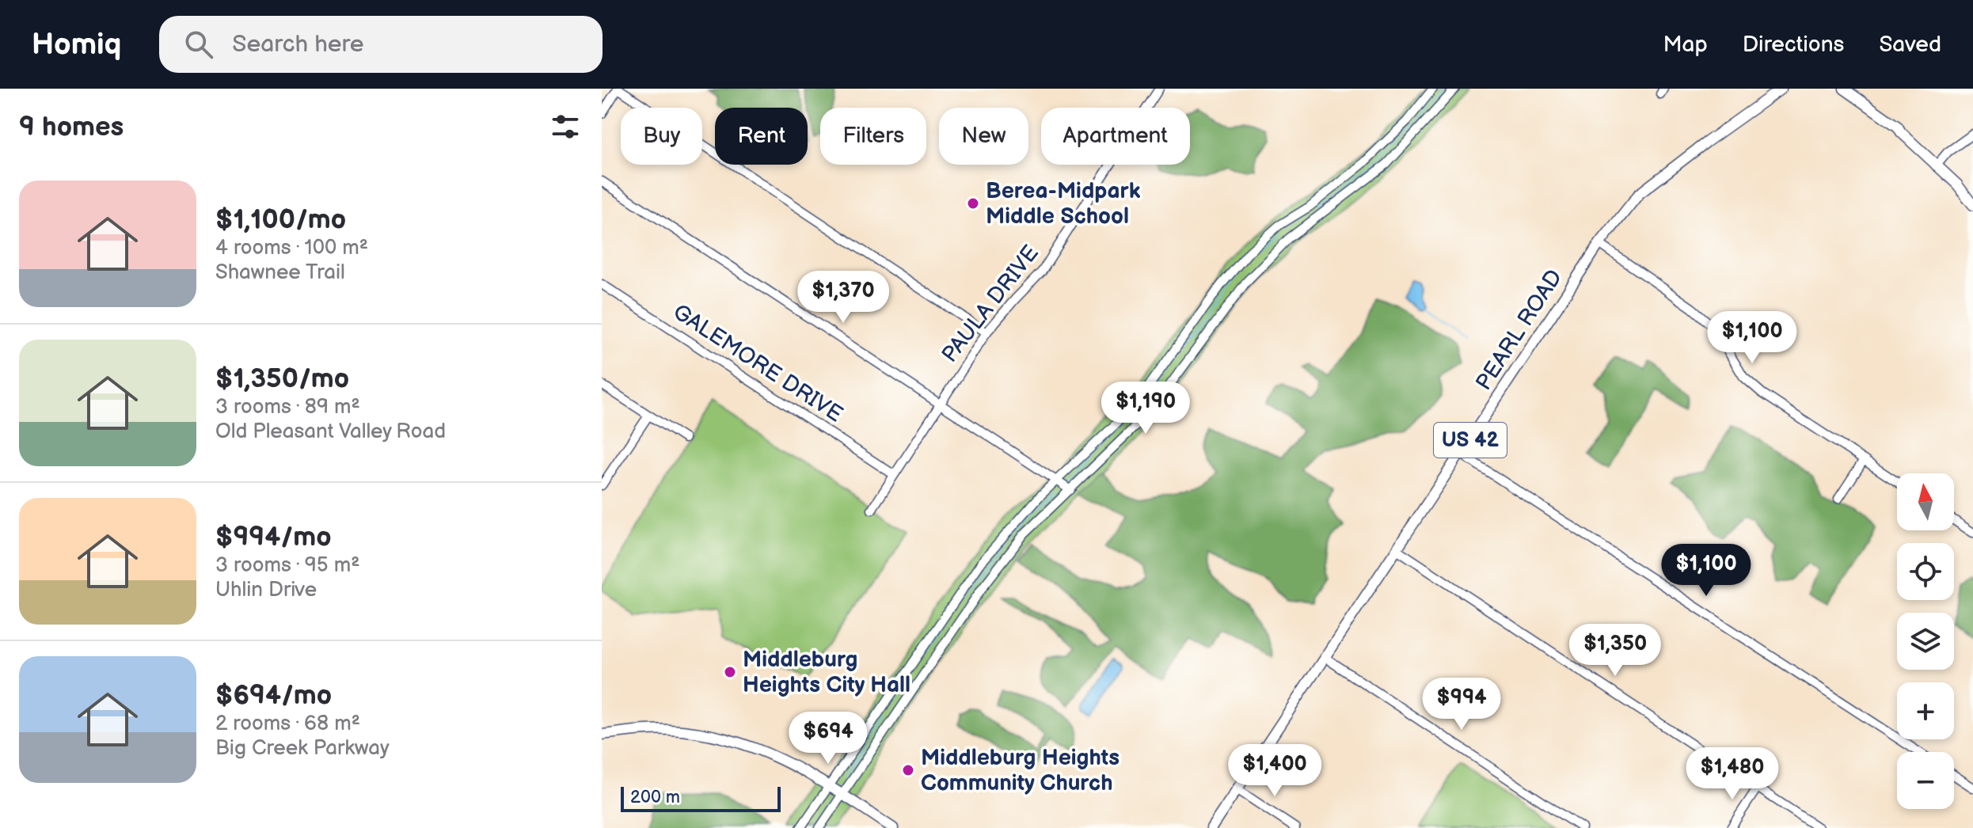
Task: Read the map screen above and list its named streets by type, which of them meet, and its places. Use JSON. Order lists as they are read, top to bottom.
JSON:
{
  "streets": {
    "main road": ["PEARL ROAD", "US 42"],
    "street": ["PAULA DRIVE", "GALEMORE DRIVE"]
  },
  "crossings": [
    ["PAULA DRIVE", "GALEMORE DRIVE"]
  ],
  "places": ["Berea-Midpark Middle School", "Middleburg Heights City Hall", "Middleburg Heights Community Church"],
  "scale_bar": "200 m",
  "north": "top",
  "page": {
    "header": "Homiq",
    "search": "Search here",
    "nav": ["Map", "Directions", "Saved"],
    "heading": "9 homes",
    "chip": [
      "Buy",
      "Rent",
      "Filters",
      "New",
      "Apartment"
    ],
    "list": [
      {
        "name": "$1,100/mo",
        "note": "4 rooms · 100 m² · Shawnee Trail"
      },
      {
        "name": "$1,350/mo",
        "note": "3 rooms · 89 m² · Old Pleasant Valley Road"
      },
      {
        "name": "$994/mo",
        "note": "3 rooms · 95 m² · Uhlin Drive"
      },
      {
        "name": "$694/mo",
        "note": "2 rooms · 68 m² · Big Creek Parkway"
      }
    ],
    "price": [
      "$1,370",
      "$1,100",
      "$1,190",
      "$1,100",
      "$1,350",
      "$994",
      "$694",
      "$1,400",
      "$1,480"
    ],
    "map_buttons": ["+", "−"],
    "scale": "200 m"
  }
}
